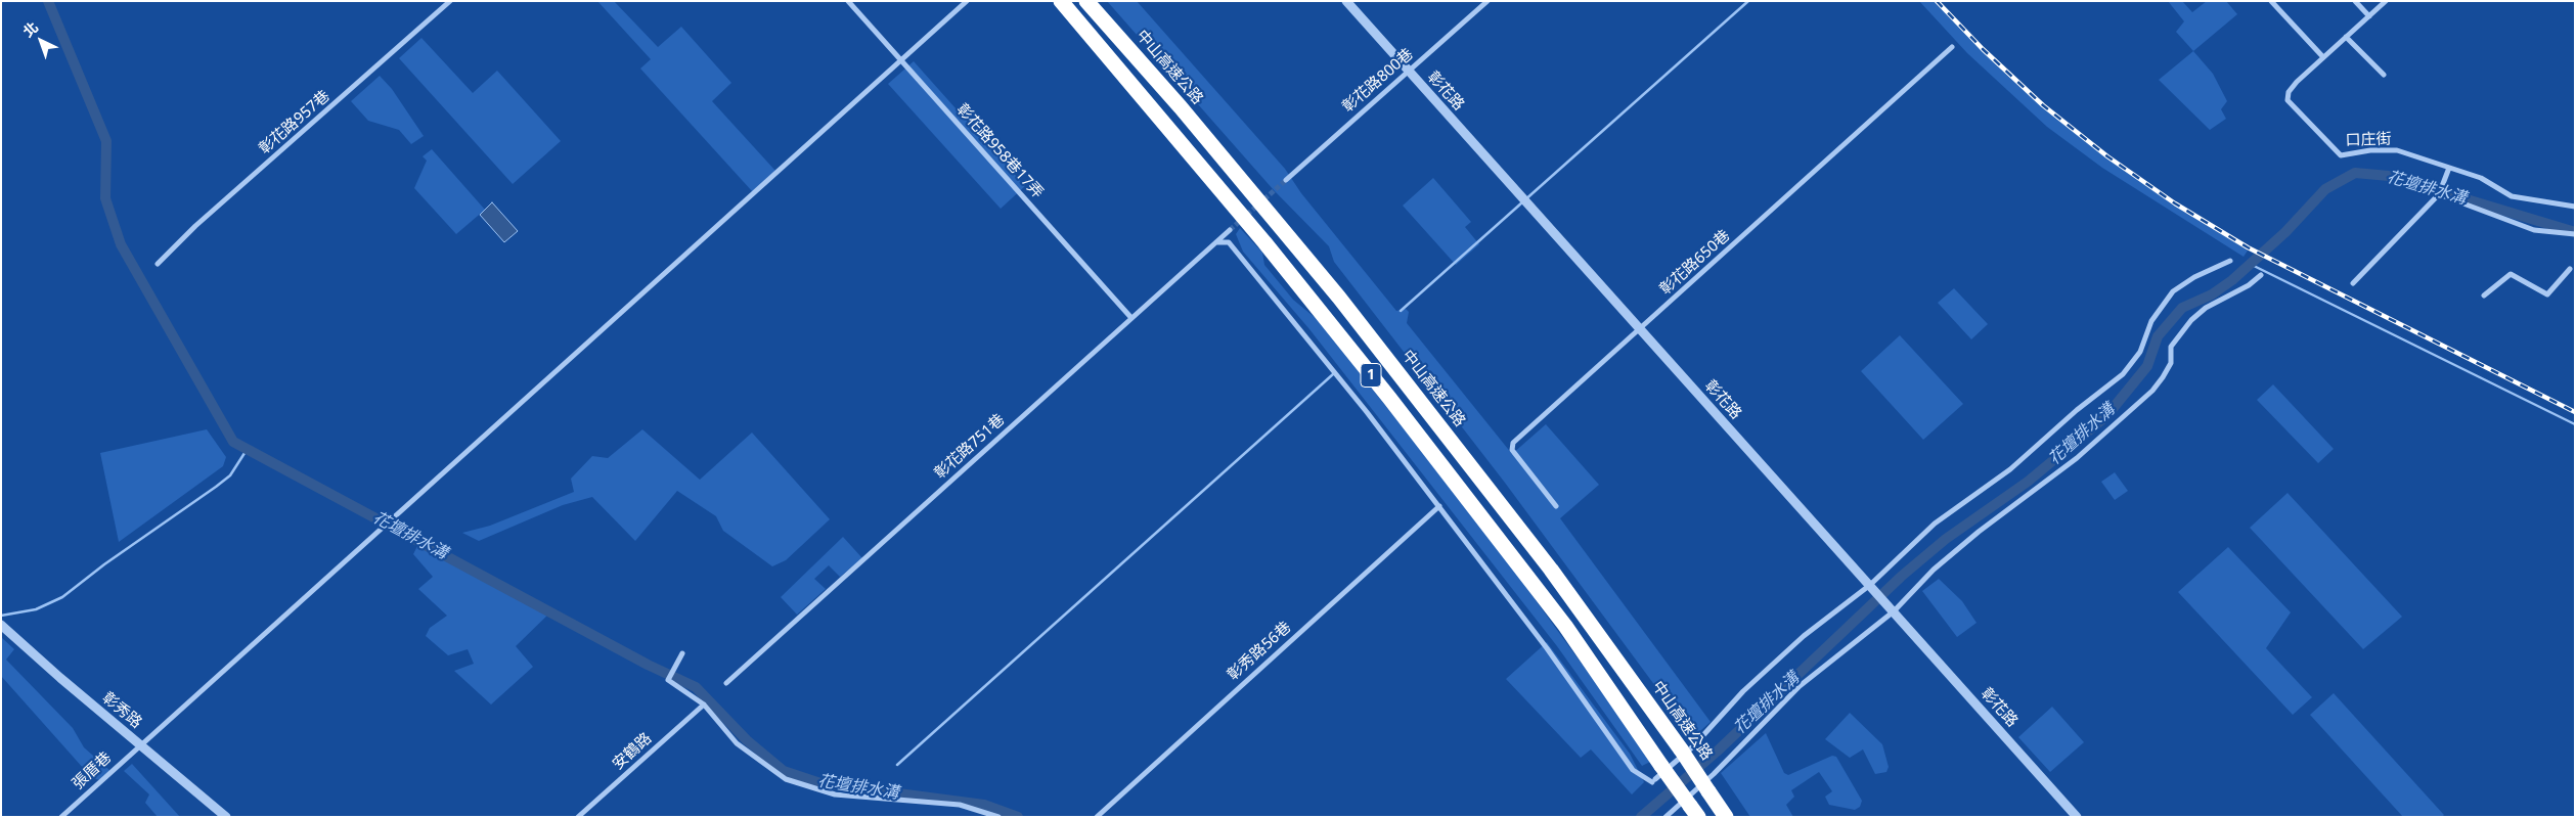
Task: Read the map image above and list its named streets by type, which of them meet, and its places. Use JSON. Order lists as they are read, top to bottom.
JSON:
{
  "streets": {
    "highway": ["中山高速公路", "1"],
    "street": [
      "彰花路800巷",
      "彰花路",
      "彰花路957巷",
      "口庄街",
      "彰花路958巷17弄",
      "彰花路650巷",
      "彰花路751巷",
      "彰秀路56巷",
      "彰秀路",
      "安鶴路",
      "張厝巷"
    ]
  },
  "crossings": [
    ["彰花路800巷", "彰花路"],
    ["彰花路", "彰花路650巷"],
    ["彰花路958巷17弄", "彰花路751巷"],
    ["彰花路958巷17弄", "張厝巷"],
    ["彰秀路", "張厝巷"]
  ],
  "water": ["花壇排水溝"],
  "north": "top left"
}
